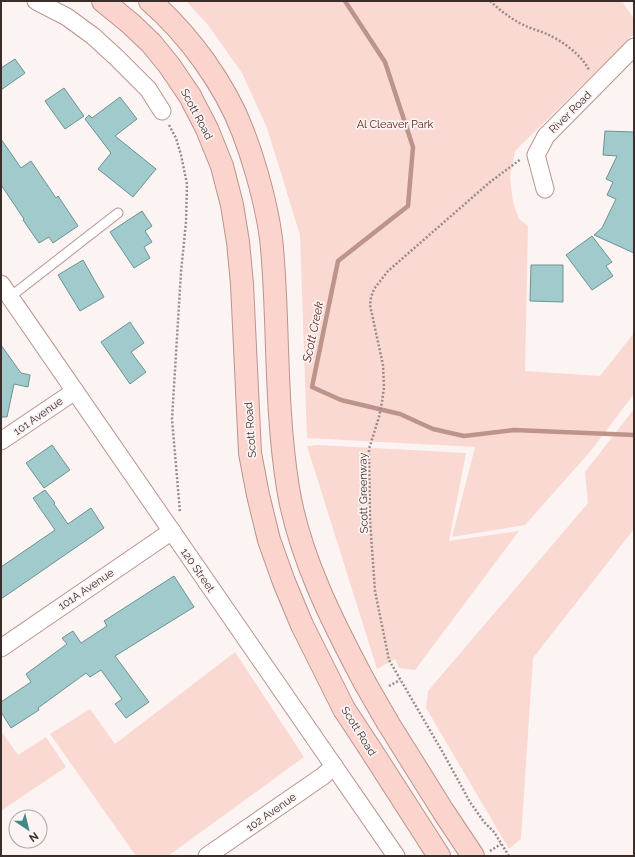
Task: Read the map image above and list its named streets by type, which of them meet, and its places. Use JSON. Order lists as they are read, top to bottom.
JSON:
{
  "streets": {
    "main road": ["Scott Road"],
    "street": [
      "River Road",
      "101 Avenue",
      "120 Street",
      "101A Avenue",
      "102 Avenue"
    ],
    "path": ["Scott Greenway"]
  },
  "crossings": [
    ["101 Avenue", "120 Street"],
    ["120 Street", "101A Avenue"],
    ["120 Street", "102 Avenue"]
  ],
  "water": ["Scott Creek"],
  "parks": ["Al Cleaver Park"],
  "north": "bottom right"
}
